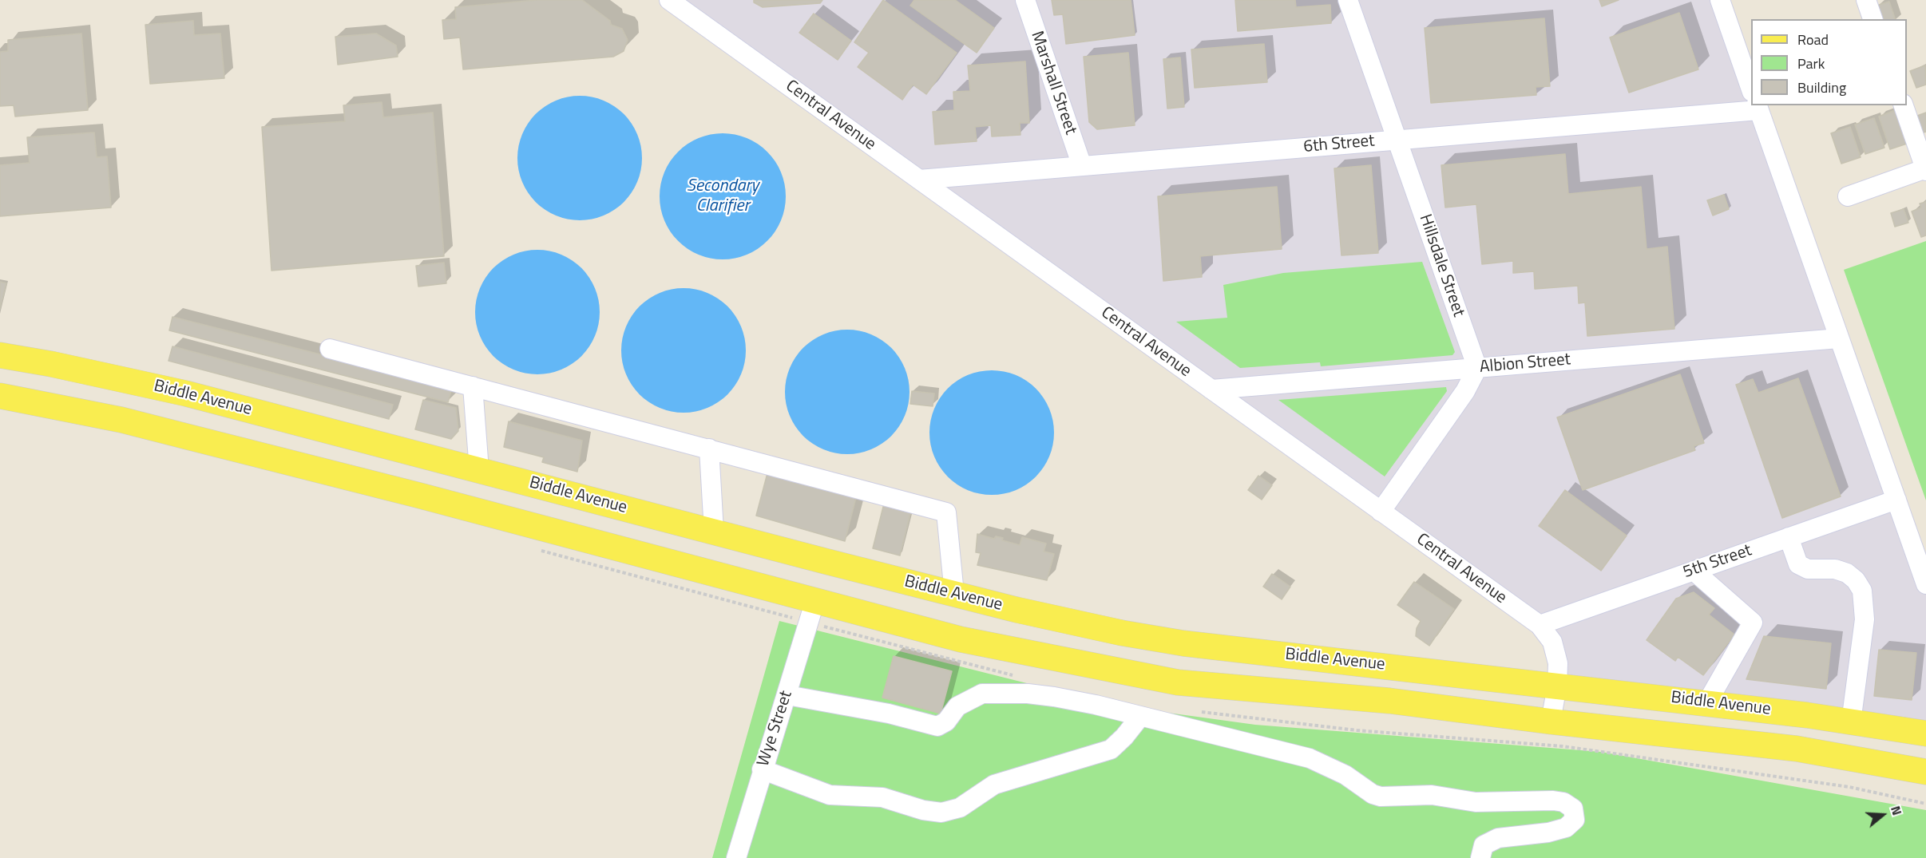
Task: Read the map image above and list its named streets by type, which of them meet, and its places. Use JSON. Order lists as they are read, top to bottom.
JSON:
{
  "streets": {
    "main road": ["Biddle Avenue"],
    "street": [
      "Marshall Street",
      "Central Avenue",
      "6th Street",
      "Hillsdale Street",
      "Albion Street",
      "5th Street",
      "Wye Street"
    ]
  },
  "crossings": [
    ["Marshall Street", "6th Street"],
    ["Central Avenue", "6th Street"],
    ["Central Avenue", "Albion Street"],
    ["Central Avenue", "Biddle Avenue"],
    ["Central Avenue", "5th Street"],
    ["6th Street", "Hillsdale Street"],
    ["Hillsdale Street", "Albion Street"],
    ["Biddle Avenue", "Wye Street"]
  ],
  "water": ["Secondary Clarifier"],
  "legend": ["Road", "Park", "Building"],
  "north": "right"
}
